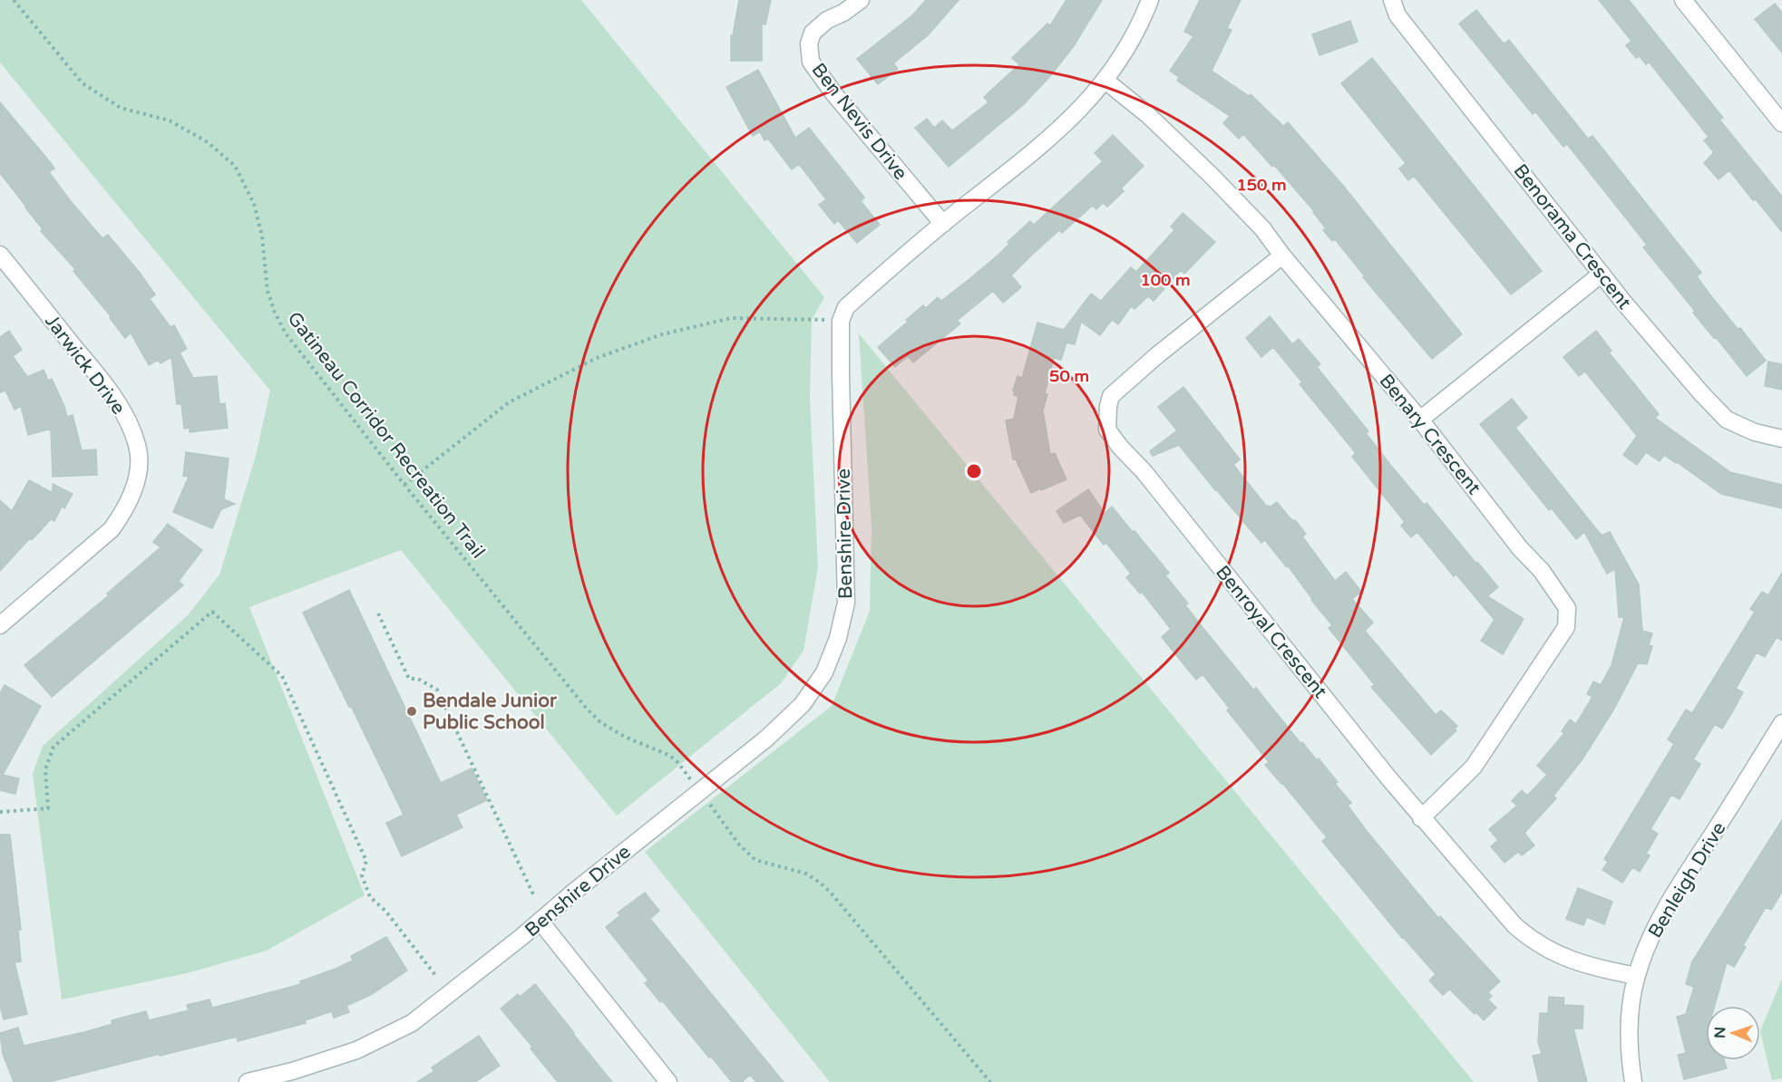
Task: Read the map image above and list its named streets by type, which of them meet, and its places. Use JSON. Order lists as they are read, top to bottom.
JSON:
{
  "streets": {
    "street": [
      "Ben Nevis Drive",
      "Benorama Crescent",
      "Jarwick Drive",
      "Benary Crescent",
      "Benshire Drive",
      "Benroyal Crescent",
      "Benleigh Drive"
    ],
    "path": ["Gatineau Corridor Recreation Trail"]
  },
  "crossings": [
    ["Benary Crescent", "Benroyal Crescent"],
    ["Benroyal Crescent", "Benleigh Drive"]
  ],
  "places": ["Bendale Junior Public School"],
  "north": "left",
  "rings": ["150 m", "100 m", "50 m"]
}
